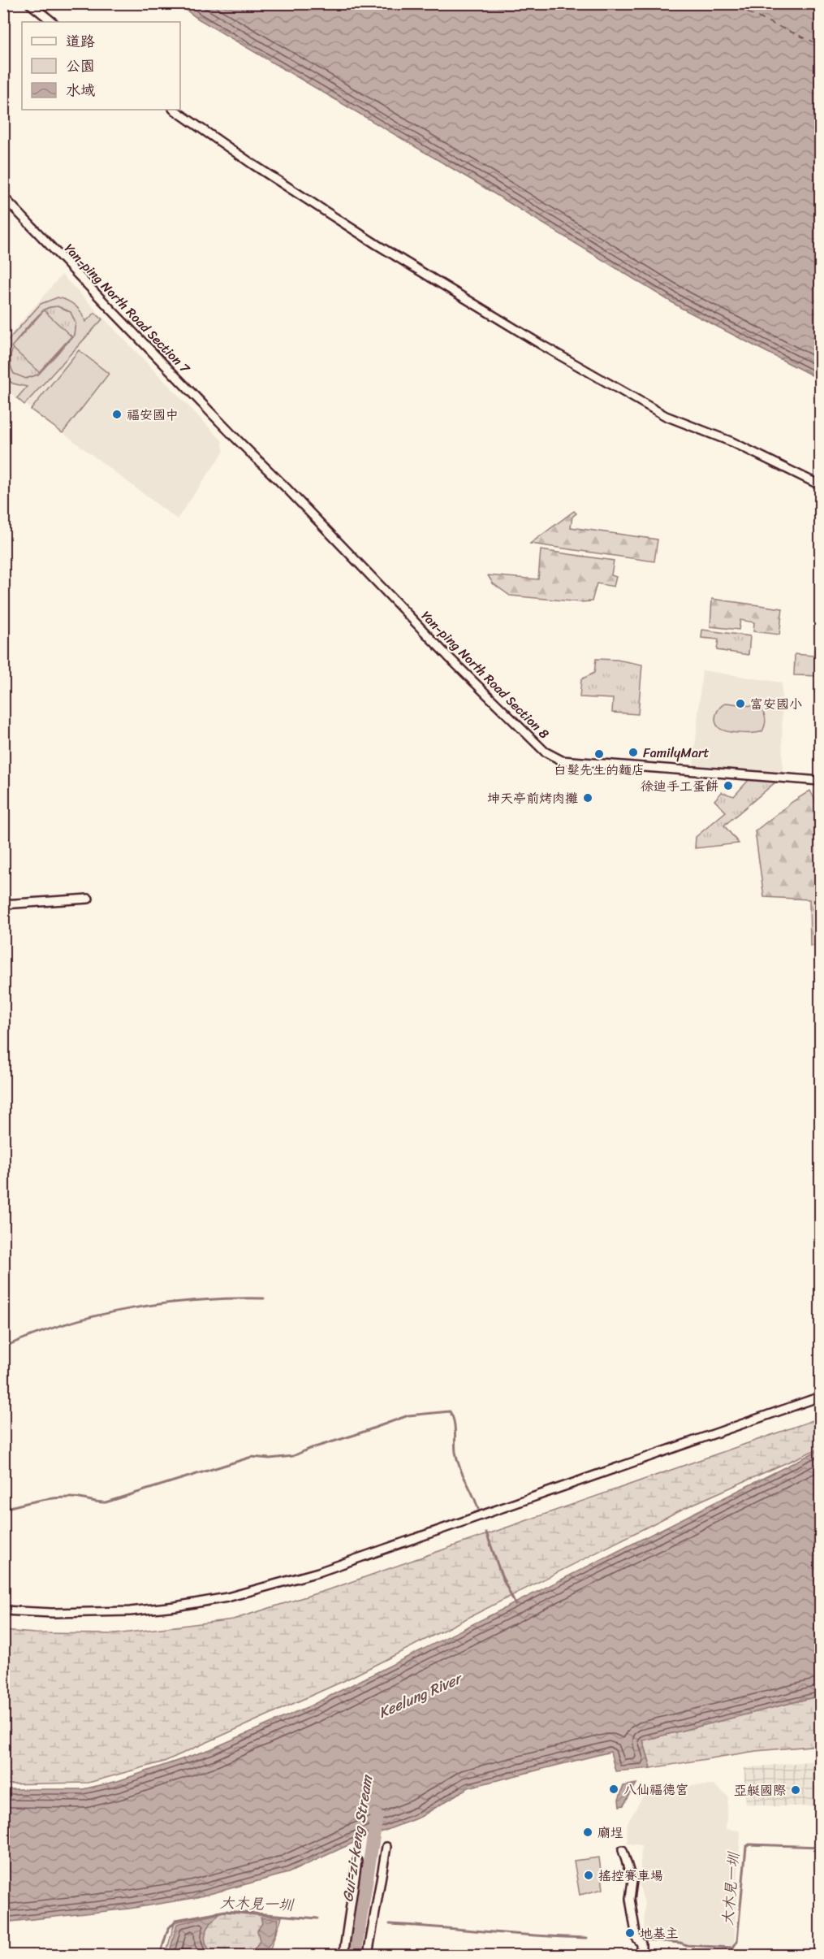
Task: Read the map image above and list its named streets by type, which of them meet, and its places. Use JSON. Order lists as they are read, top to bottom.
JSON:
{
  "streets": {
    "street": ["Yan-ping North Road Section 7", "Yan-ping North Road Section 8"]
  },
  "crossings": [
    ["Yan-ping North Road Section 7", "Yan-ping North Road Section 8"]
  ],
  "water": ["Keelung River", "Gui-zi-keng Stream", "大木見一圳"],
  "places": [
    "福安國中",
    "富安國小",
    "FamilyMart",
    "白髮先生的麵店",
    "徐迪手工蛋餅",
    "坤天亭前烤肉攤",
    "八仙福德宮",
    "亞艇國際",
    "廟埕",
    "搖控賽車場",
    "地基主"
  ],
  "legend": ["道路", "公園", "水域"]
}
